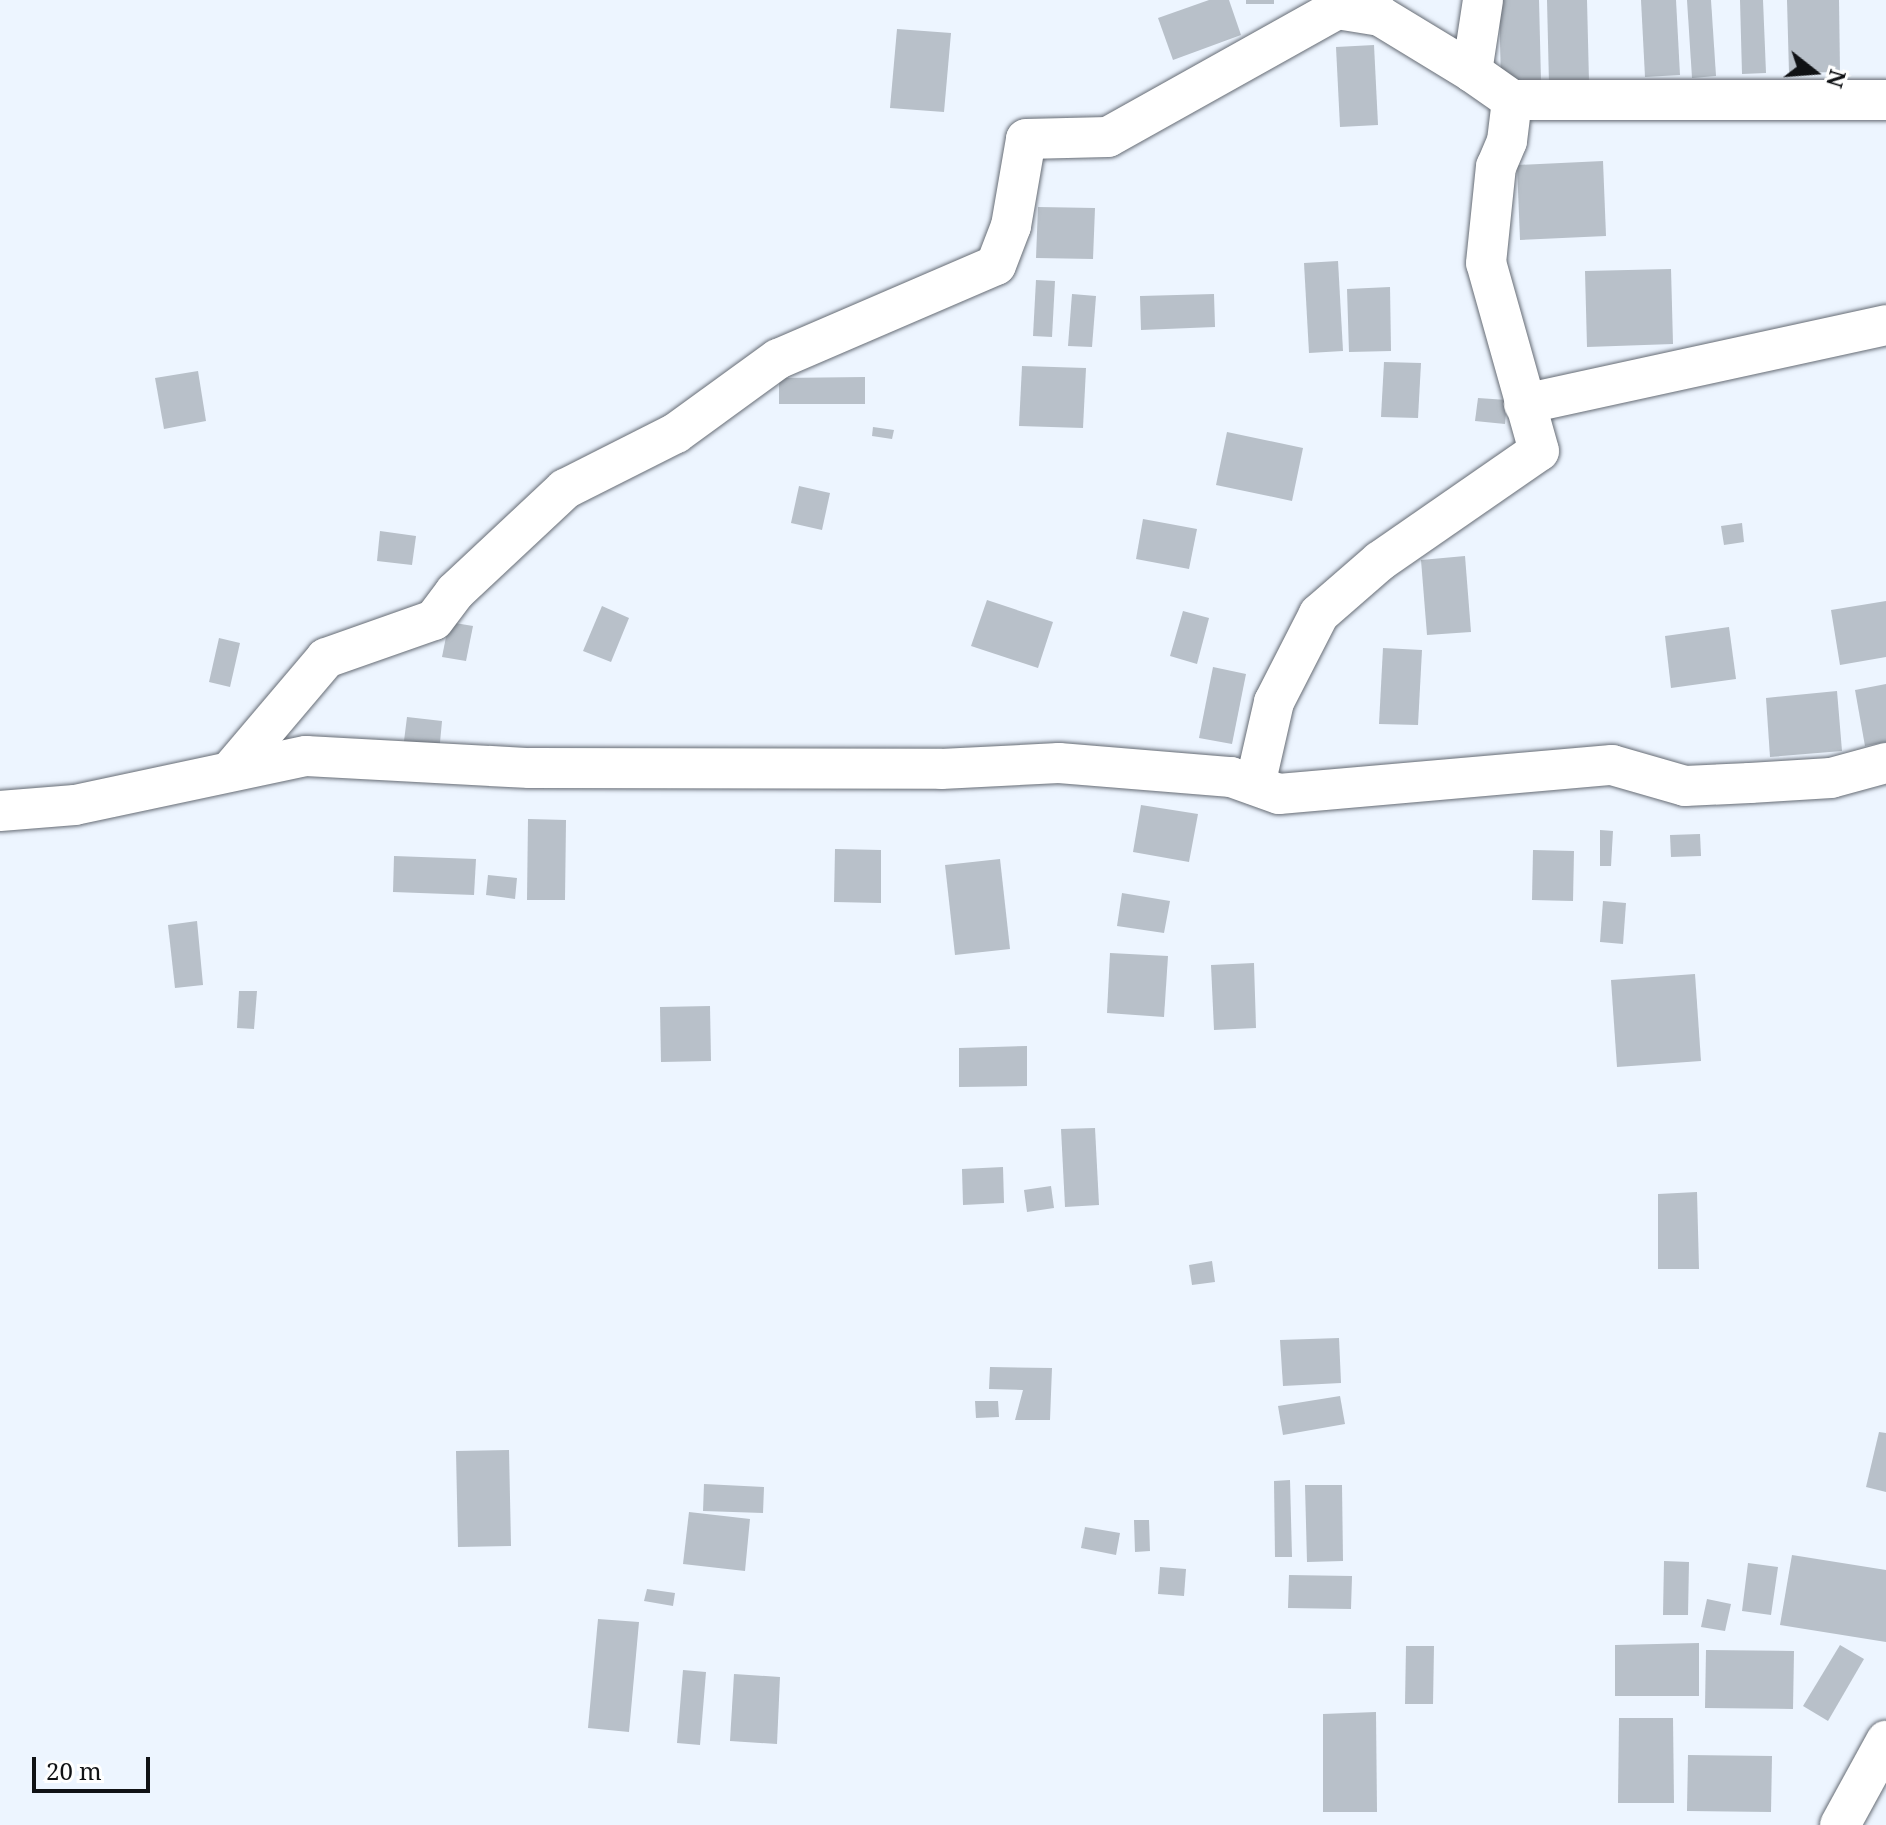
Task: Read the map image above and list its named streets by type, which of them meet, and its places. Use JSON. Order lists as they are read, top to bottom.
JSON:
{
  "scale_bar": "20 m",
  "north": "right"
}
